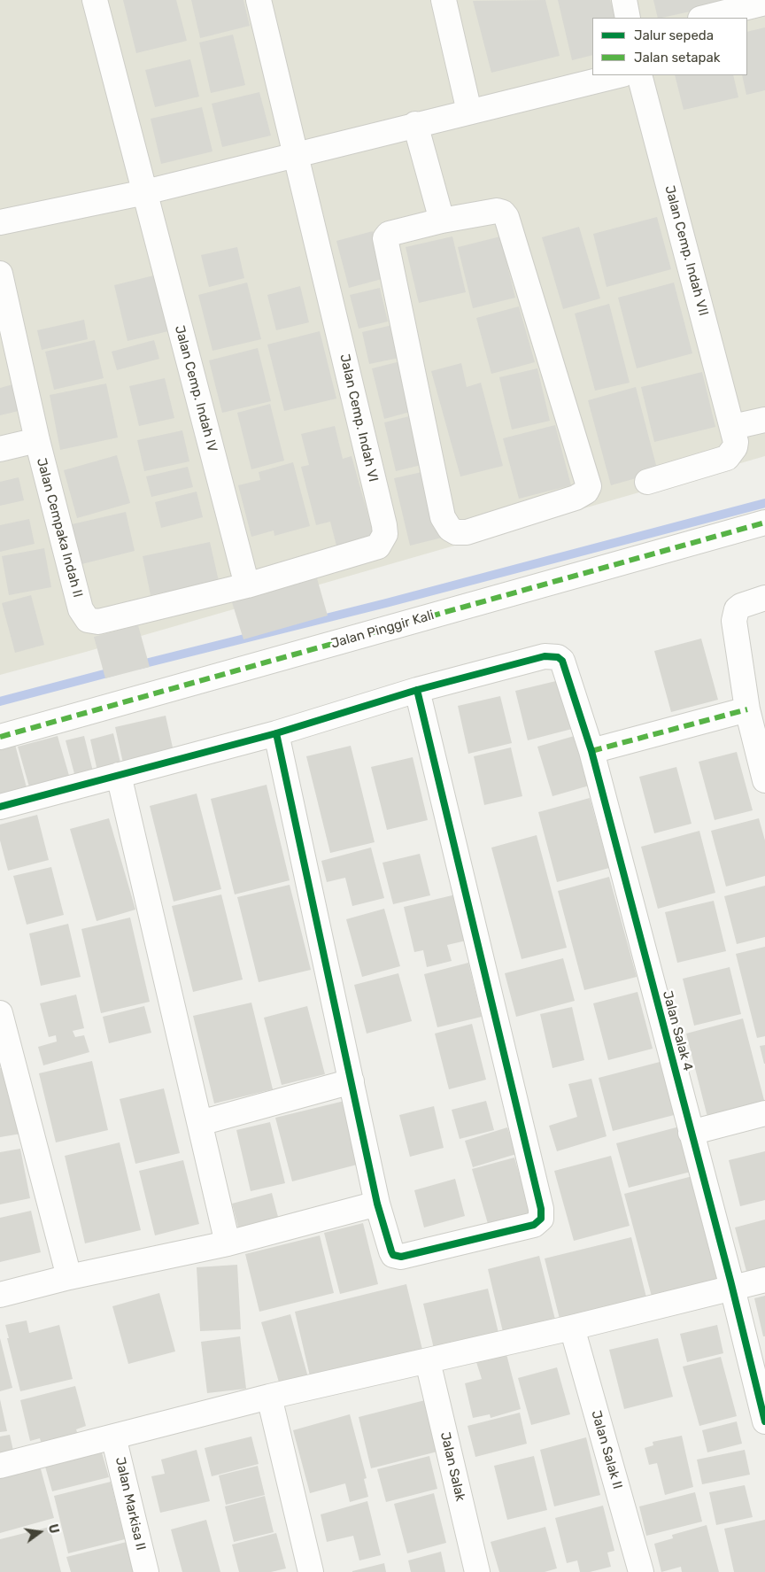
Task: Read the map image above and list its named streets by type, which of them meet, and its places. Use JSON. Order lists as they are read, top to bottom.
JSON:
{
  "streets": {
    "street": [
      "Jalan Cemp. Indah VII",
      "Jalan Cemp. Indah IV",
      "Jalan Cemp. Indah VI",
      "Jalan Cempaka Indah II",
      "Jalan Pinggir Kali",
      "Jalan Salak 4",
      "Jalan Salak II",
      "Jalan Salak",
      "Jalan Markisa II"
    ]
  },
  "crossings": [
    ["Jalan Cemp. Indah IV", "Jalan Cemp. Indah VI"],
    ["Jalan Cemp. Indah IV", "Jalan Cempaka Indah II"],
    ["Jalan Cemp. Indah VI", "Jalan Cempaka Indah II"]
  ],
  "legend": ["Jalur sepeda", "Jalan setapak"],
  "north": "right"
}
